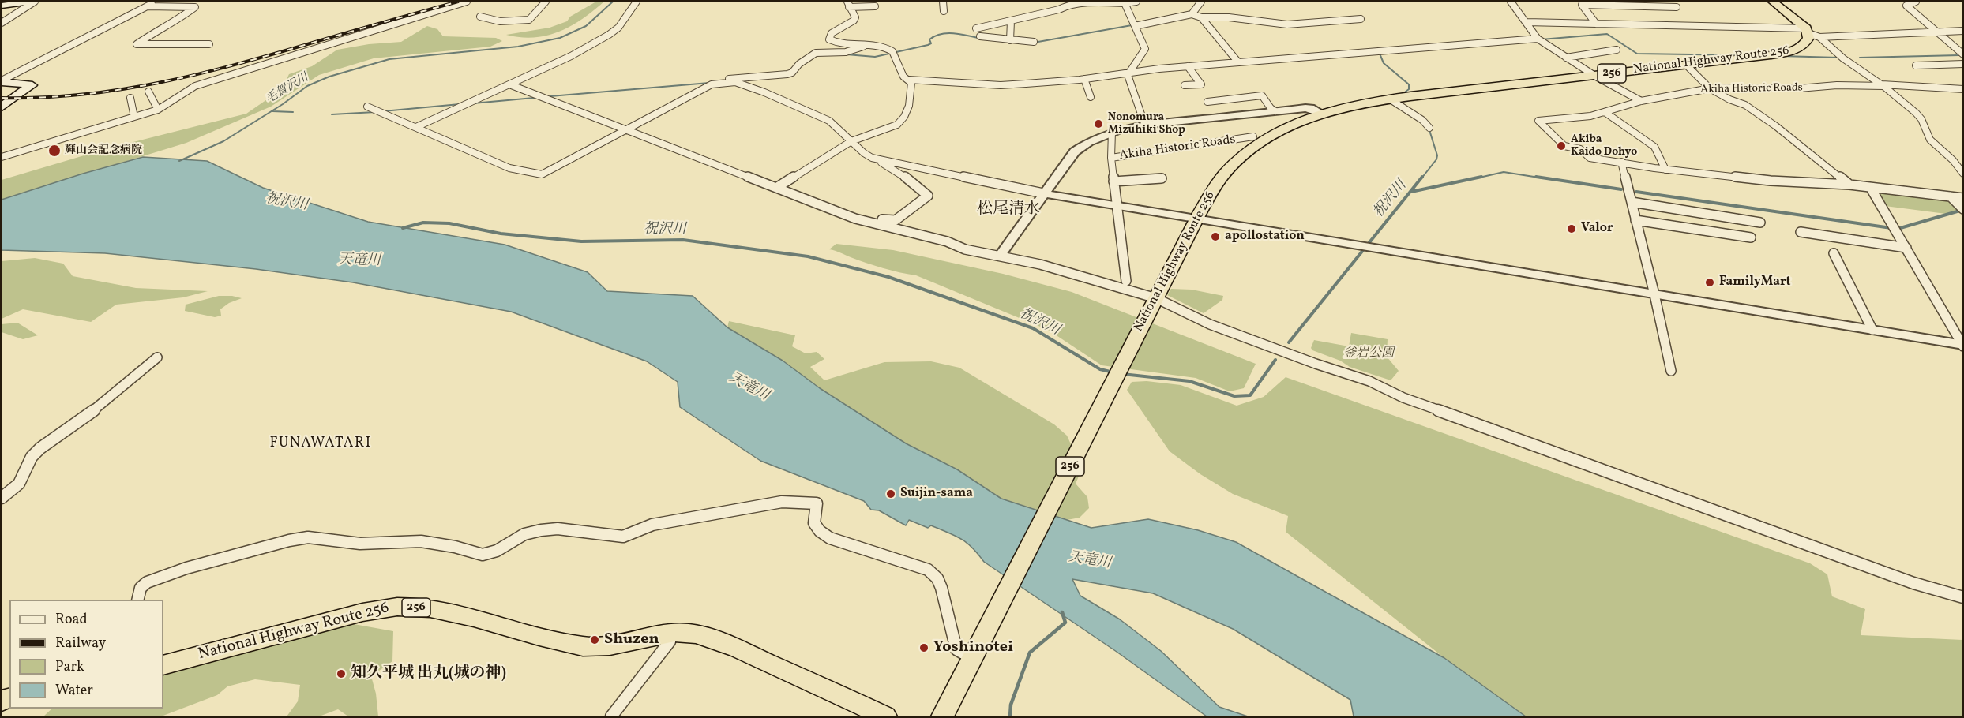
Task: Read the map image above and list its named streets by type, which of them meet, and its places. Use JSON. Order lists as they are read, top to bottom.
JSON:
{
  "streets": {
    "highway": ["National Highway Route 256", "256"],
    "street": ["Akiha Historic Roads"]
  },
  "districts": ["松尾清水", "FUNAWATARI"],
  "water": ["毛賀沢川", "祝沢川", "天竜川"],
  "parks": ["釜岩公園"],
  "places": [
    "Nonomura Mizuhiki Shop",
    "Akiba Kaido Dohyo",
    "輝山会記念病院",
    "Valor",
    "apollostation",
    "FamilyMart",
    "Suijin-sama",
    "Shuzen",
    "Yoshinotei",
    "知久平城 出丸(城の神)"
  ],
  "legend": [
    "Road",
    "Railway",
    "Park",
    "Water"
  ]
}
